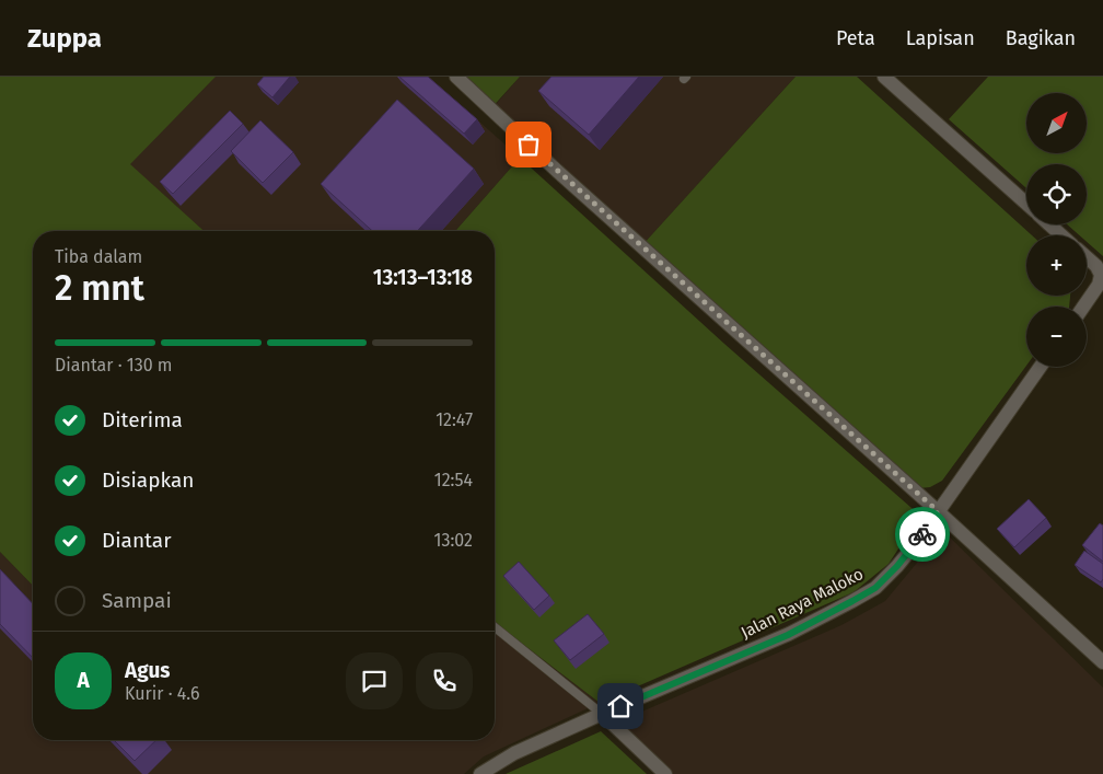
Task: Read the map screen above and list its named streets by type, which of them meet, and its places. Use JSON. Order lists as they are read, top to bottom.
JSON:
{
  "streets": {
    "street": ["Jalan Raya Maloko"]
  },
  "north": "top right",
  "page": {
    "header": "Zuppa",
    "nav": ["Peta", "Lapisan", "Bagikan"],
    "map_buttons": ["+", "−"],
    "heading": ["2 mnt", "Tiba dalam", "13:13–13:18"],
    "panel": ["Agus", "Kurir · 4.6"],
    "bar": "Diantar · 130 m",
    "list": [
      ["Diterima", "12:47"],
      ["Disiapkan", "12:54"],
      ["Diantar", "13:02"],
      "Sampai"
    ],
    "round": "A"
  }
}
